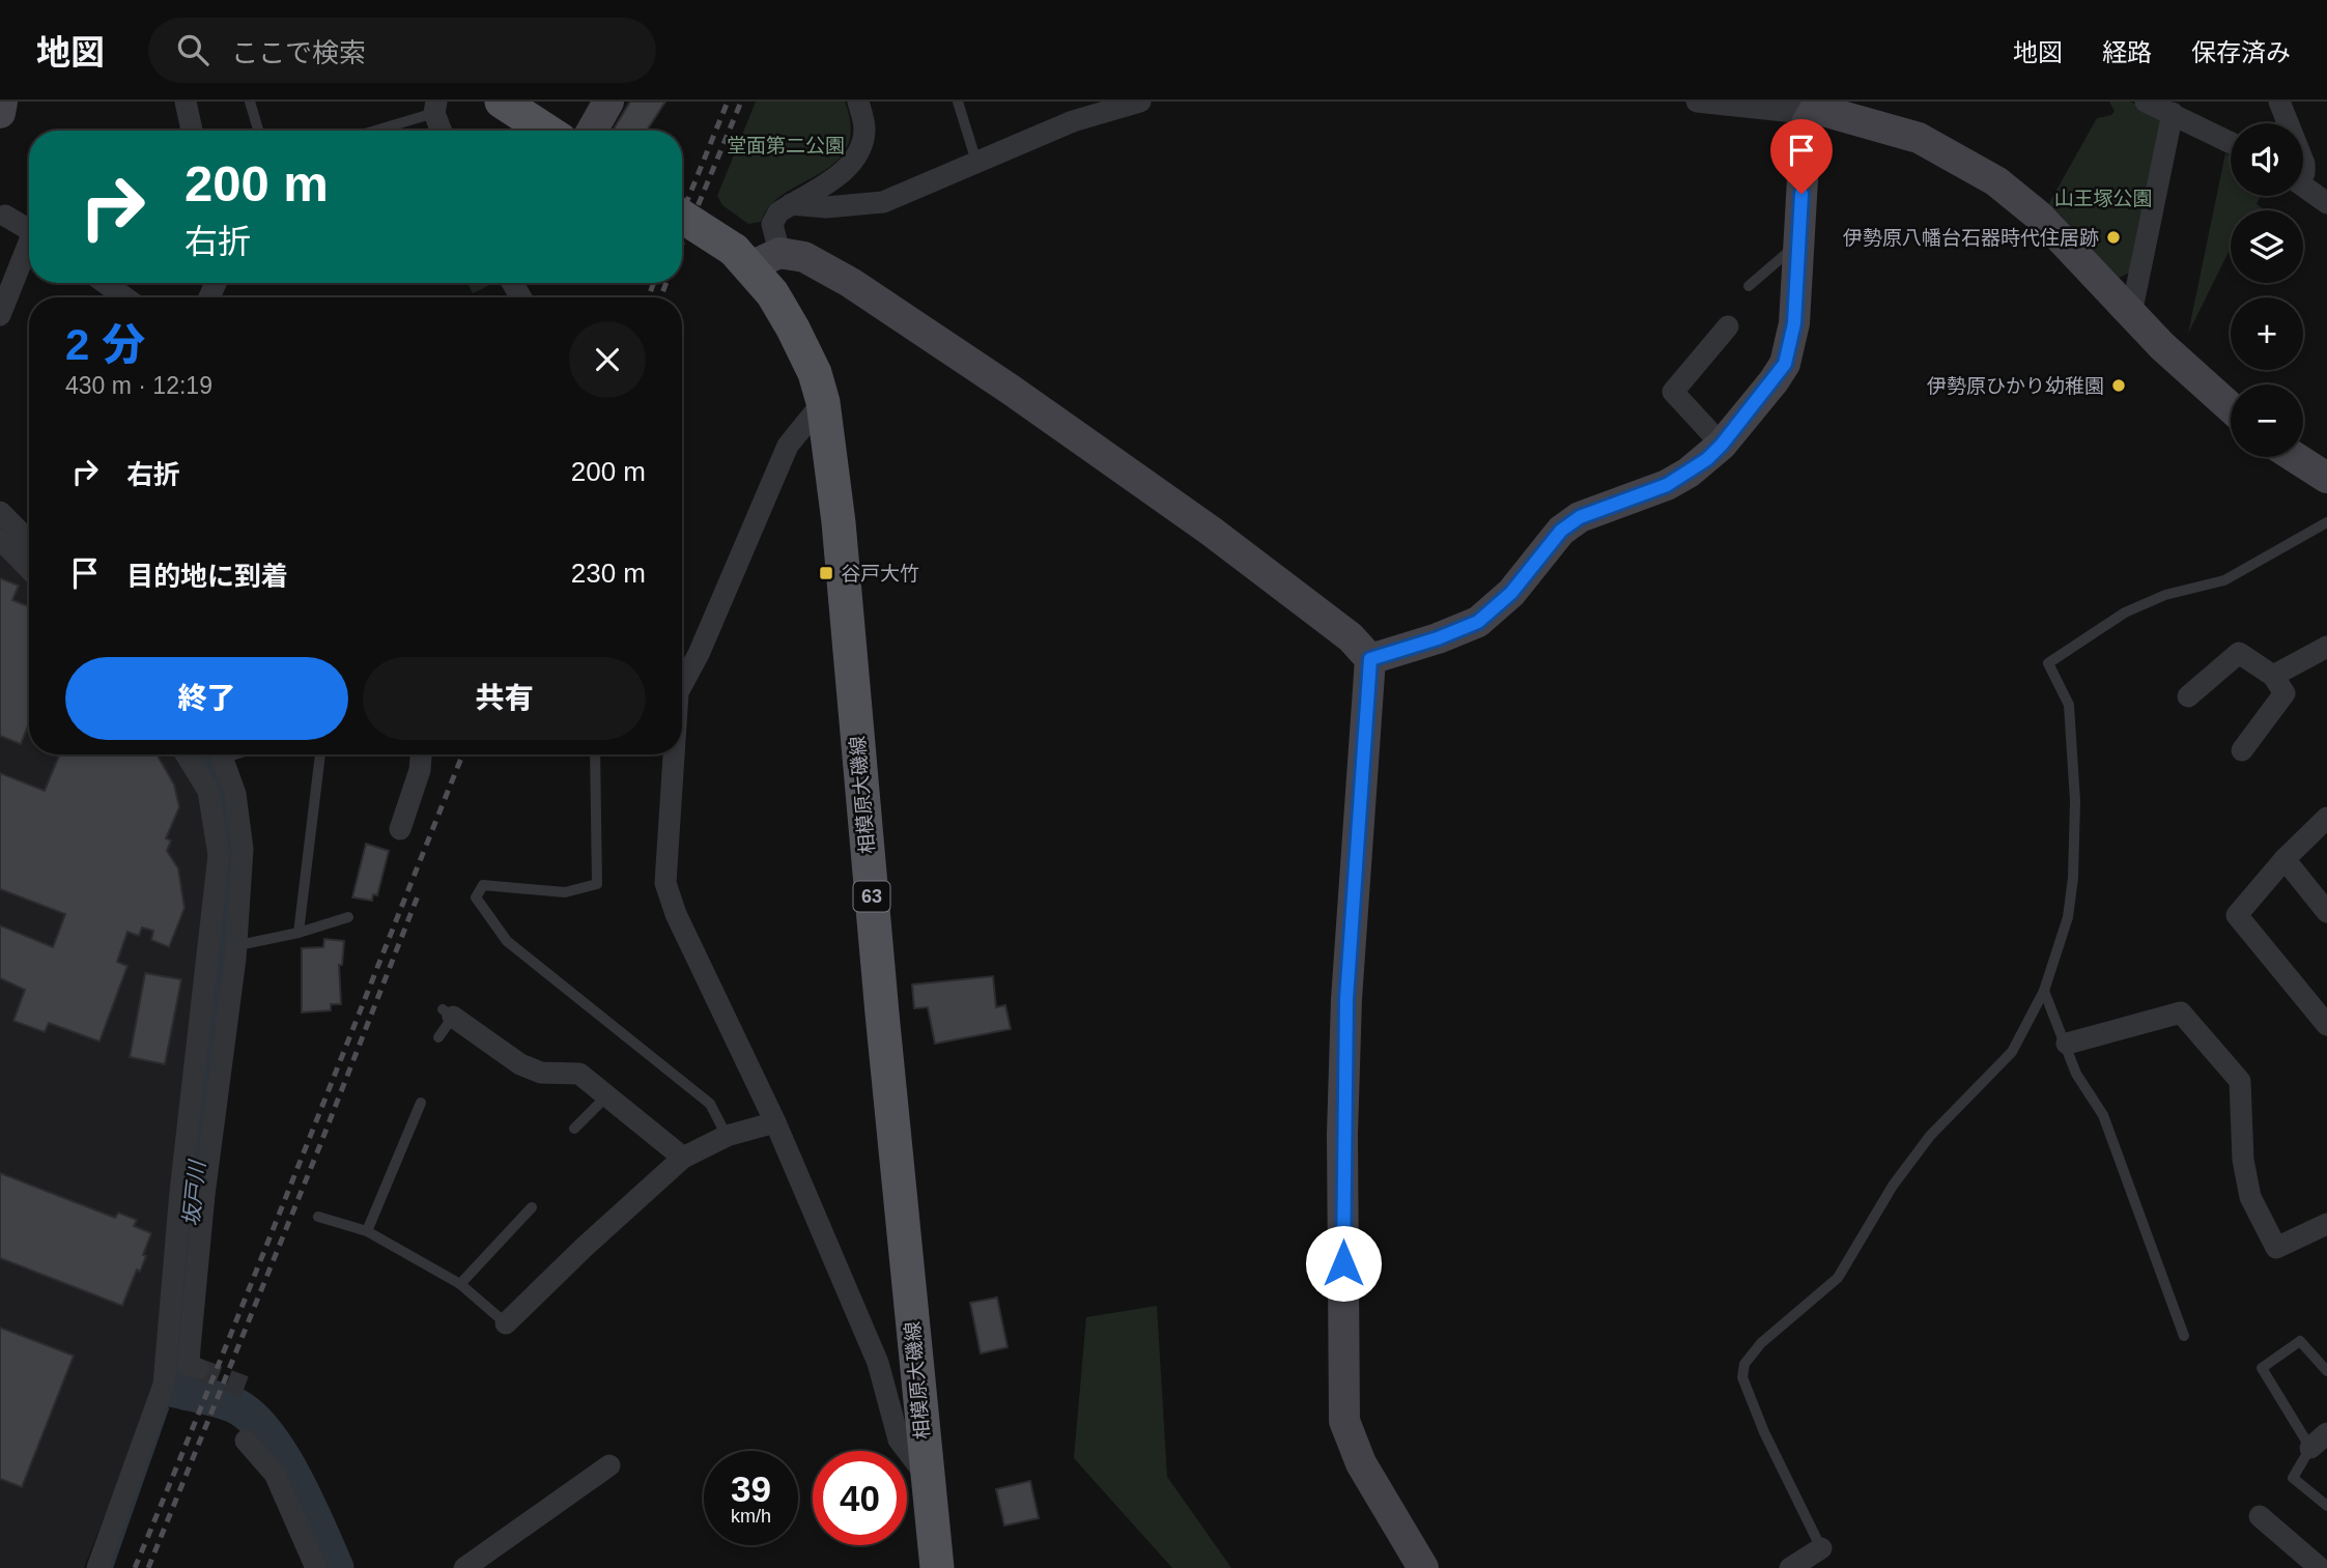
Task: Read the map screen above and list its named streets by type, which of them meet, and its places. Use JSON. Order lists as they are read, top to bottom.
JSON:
{
  "streets": {
    "main road": ["相模原大磯線", "63"]
  },
  "water": ["坂戸川"],
  "parks": ["堂面第二公園", "山王塚公園"],
  "places": {
    "other": ["伊勢原八幡台石器時代住居跡", "伊勢原ひかり幼稚園"],
    "transit": ["谷戸大竹"]
  },
  "page": {
    "header": "地図",
    "search": "ここで検索",
    "nav": ["地図", "経路", "保存済み"],
    "map_buttons": ["+", "−"],
    "turn": ["200 m", "右折"],
    "heading": ["2 分", "430 m · 12:19"],
    "list": [
      {
        "name": "右折",
        "value": "200 m"
      },
      {
        "name": "目的地に到着",
        "value": "230 m"
      }
    ],
    "buttons": ["終了", "共有"],
    "speed": "39 km/h",
    "limit": "40"
  }
}
